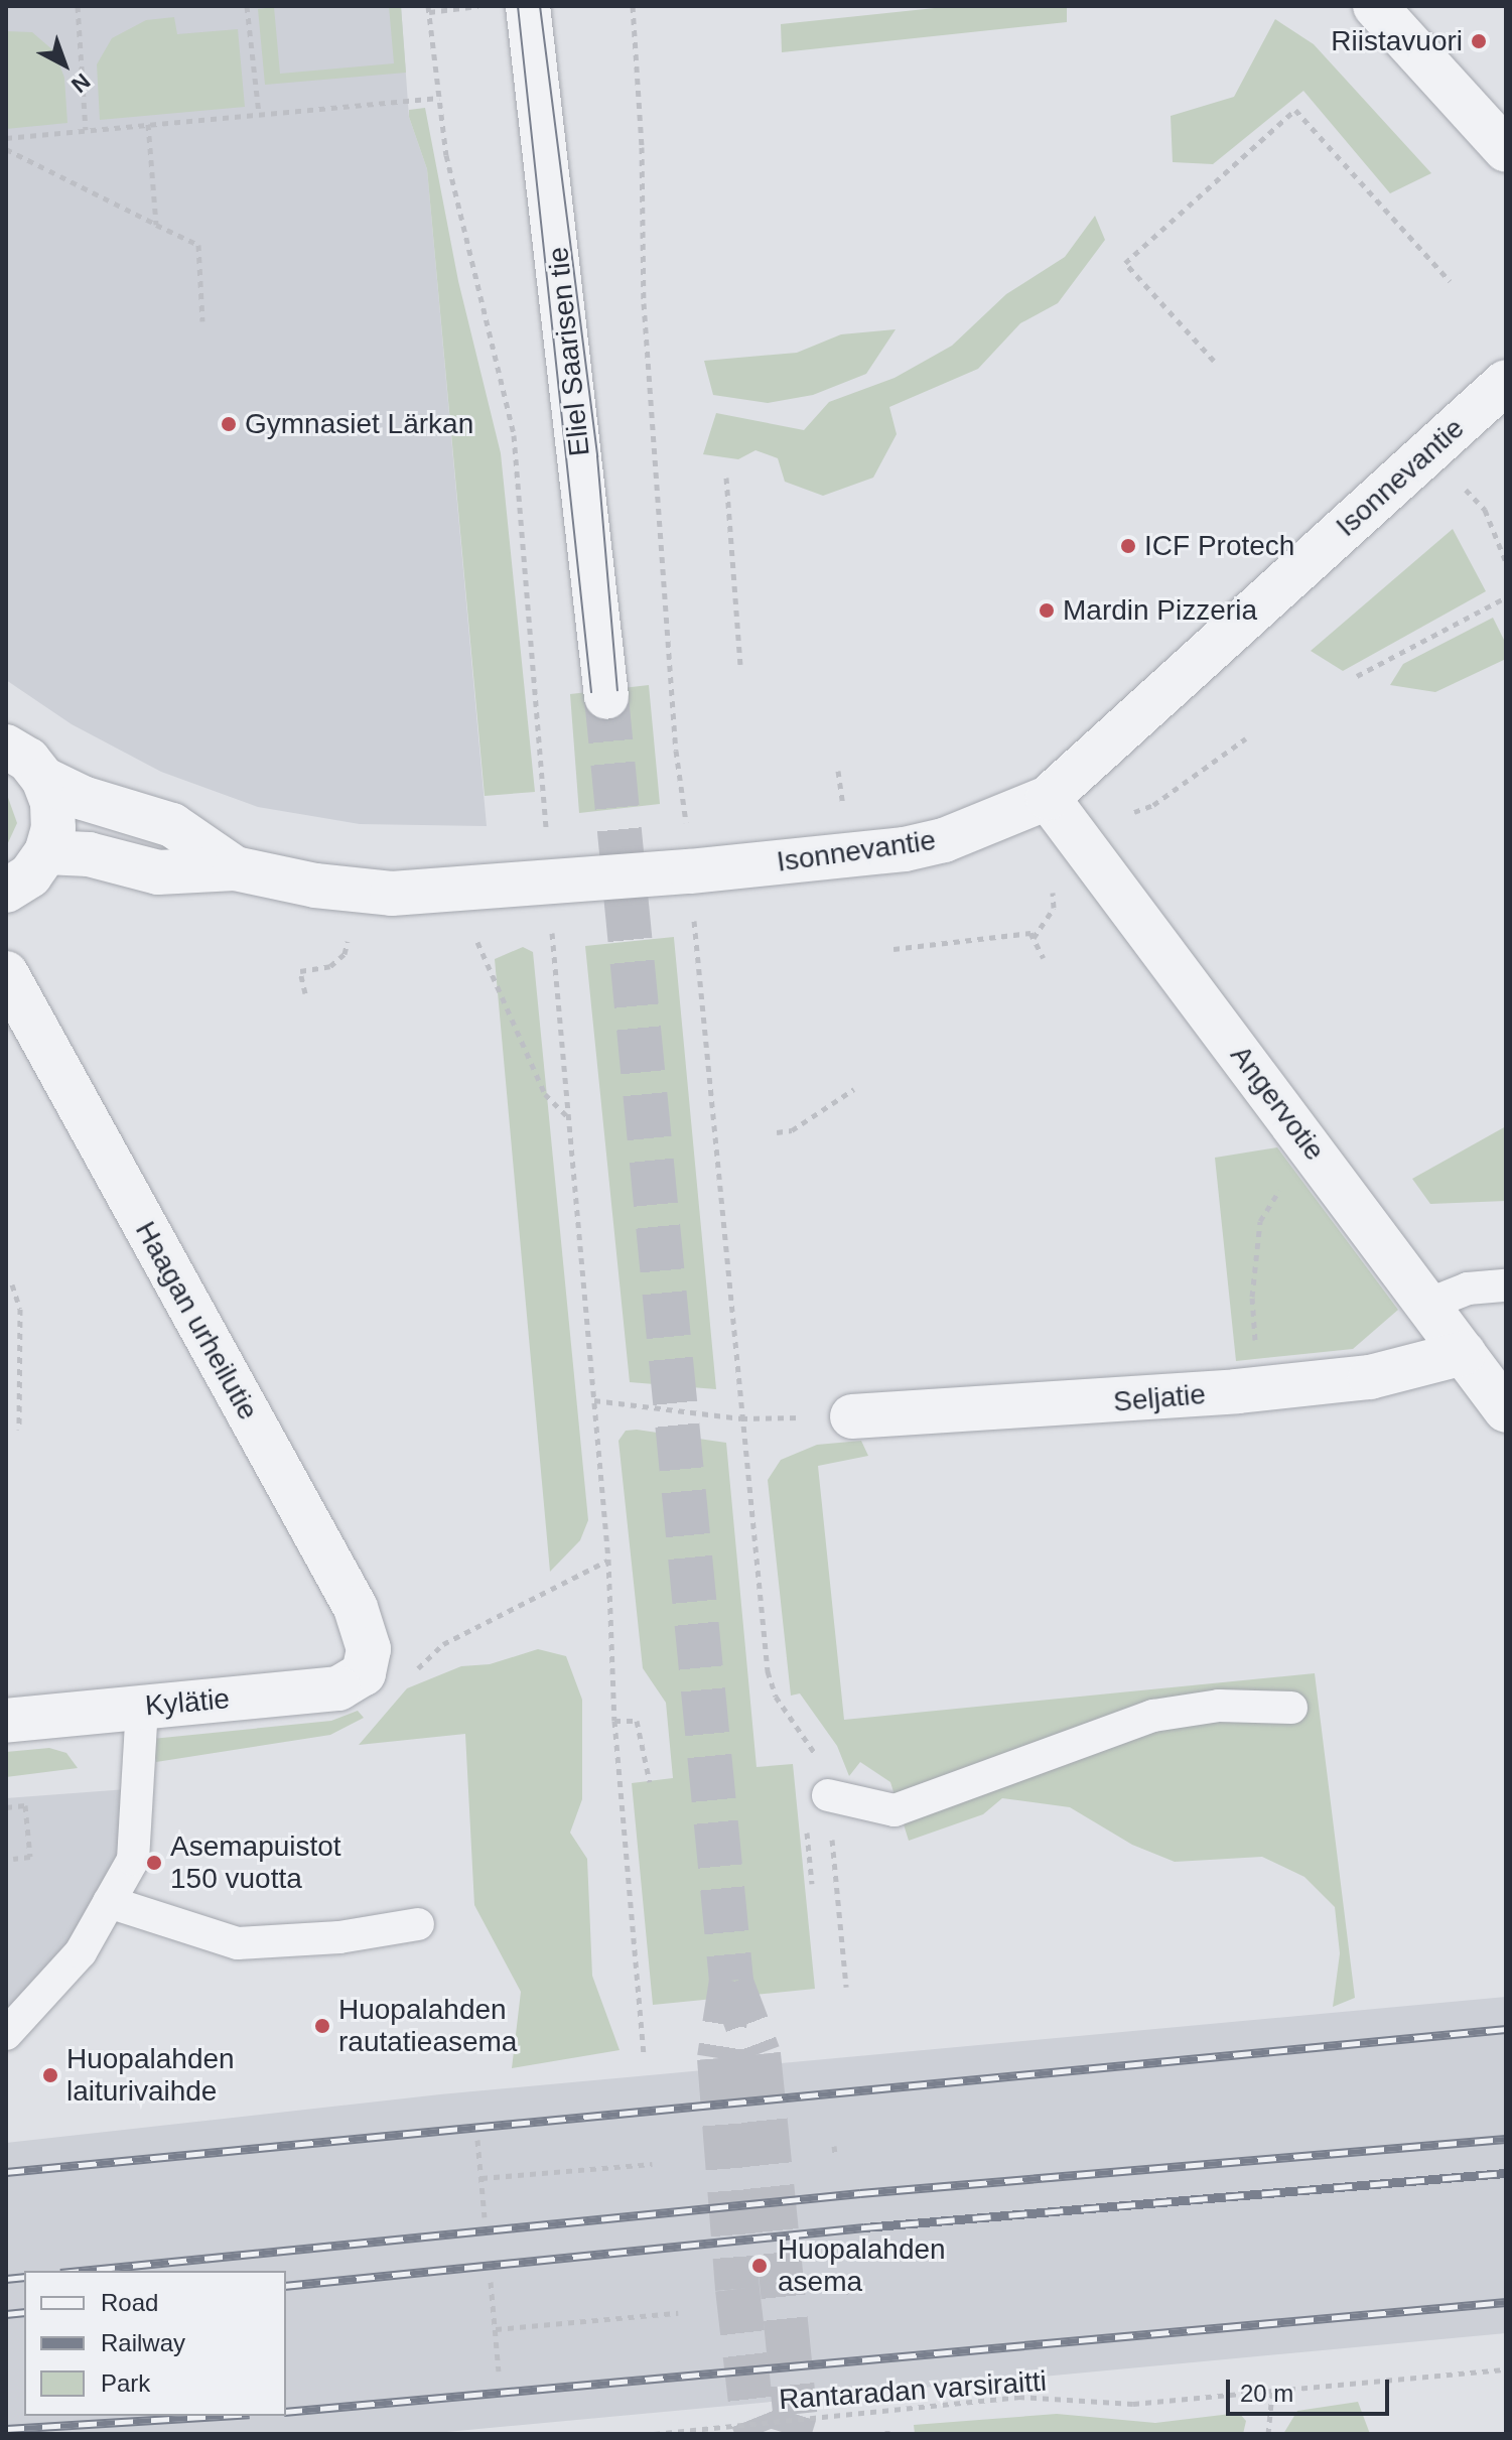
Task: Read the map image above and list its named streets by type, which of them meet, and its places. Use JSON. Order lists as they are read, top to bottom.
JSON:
{
  "streets": {
    "street": [
      "Eliel Saarisen tie",
      "Isonnevantie",
      "Angervotie",
      "Haagan urheilutie",
      "Seljatie",
      "Kylätie"
    ],
    "path": ["Rantaradan varsiraitti"]
  },
  "crossings": [
    ["Isonnevantie", "Angervotie"],
    ["Angervotie", "Seljatie"],
    ["Haagan urheilutie", "Kylätie"]
  ],
  "places": [
    "Riistavuori",
    "Gymnasiet Lärkan",
    "ICF Protech",
    "Mardin Pizzeria",
    "Asemapuistot 150 vuotta",
    "Huopalahden rautatieasema",
    "Huopalahden laiturivaihde",
    "Huopalahden asema"
  ],
  "legend": ["Road", "Railway", "Park"],
  "scale_bar": "20 m",
  "north": "bottom right"
}
